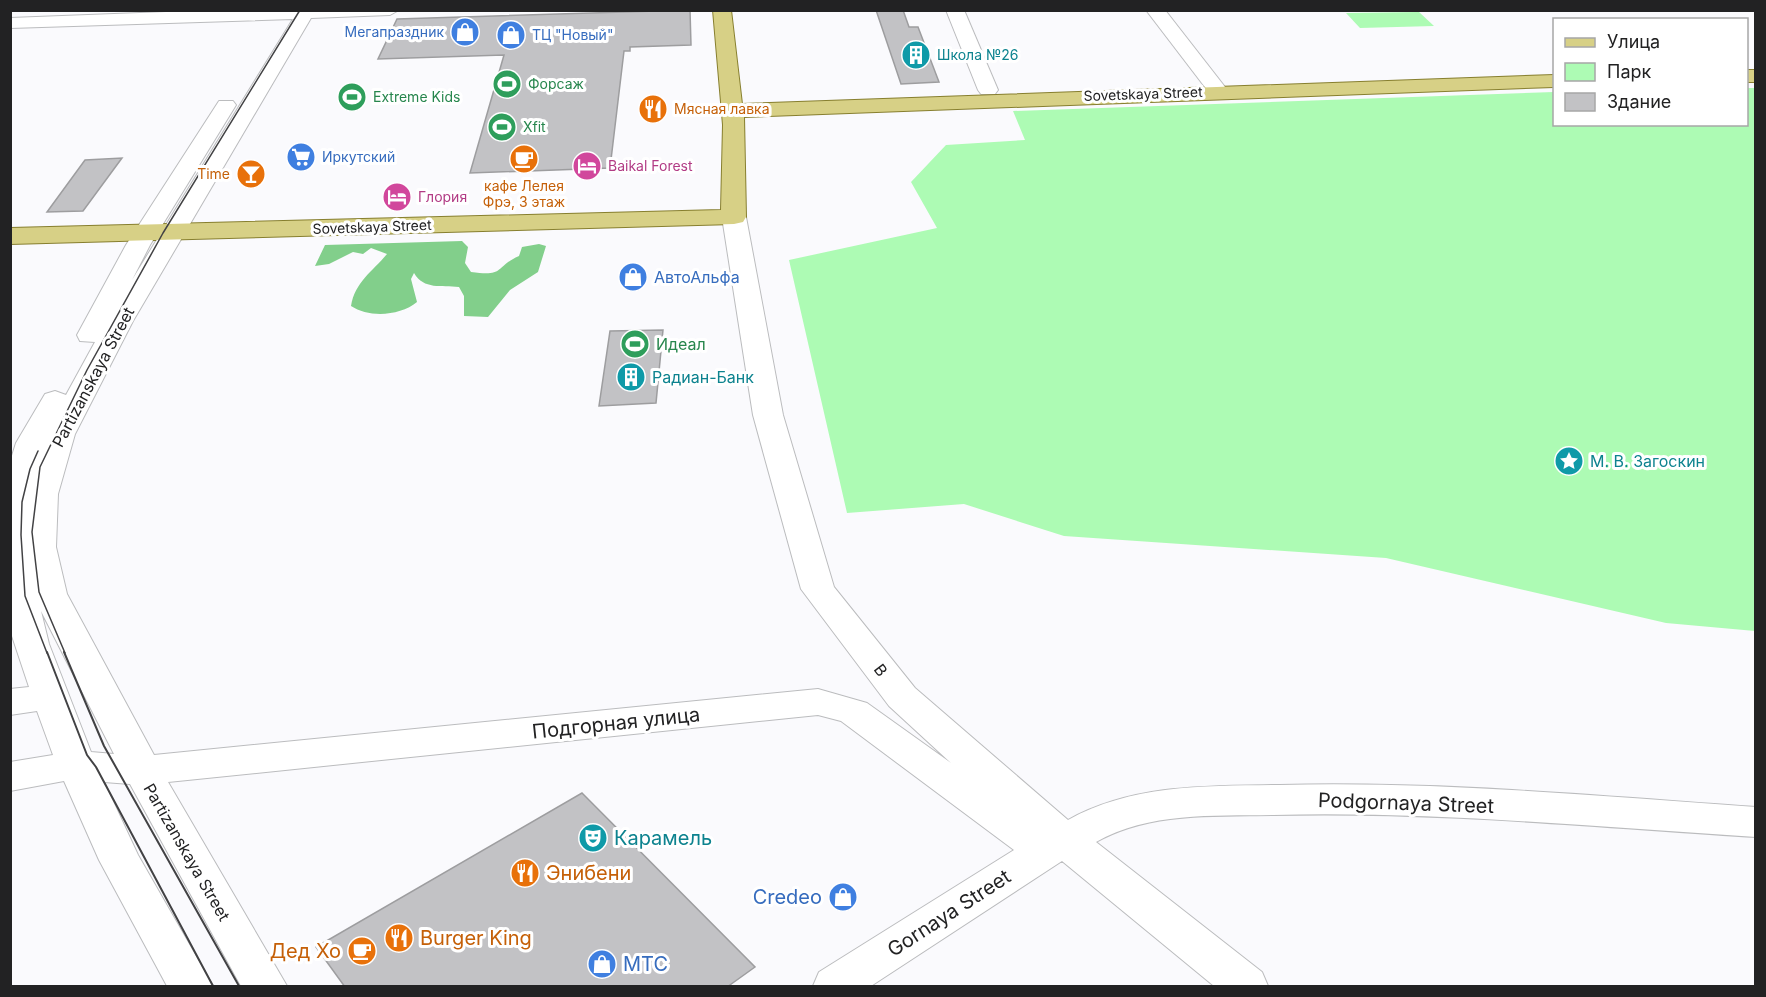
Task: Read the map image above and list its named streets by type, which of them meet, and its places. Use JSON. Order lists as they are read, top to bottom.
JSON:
{
  "streets": {
    "main road": ["Sovetskaya Street"],
    "street": [
      "Partizanskaya Street",
      "B",
      "Подгорная улица",
      "Podgornaya Street",
      "Gornaya Street"
    ]
  },
  "crossings": [
    ["Sovetskaya Street", "Partizanskaya Street"],
    ["Sovetskaya Street", "B"],
    ["Partizanskaya Street", "Подгорная улица"],
    ["B", "Подгорная улица"],
    ["B", "Podgornaya Street"],
    ["B", "Gornaya Street"],
    ["Подгорная улица", "Podgornaya Street"],
    ["Подгорная улица", "Gornaya Street"],
    ["Podgornaya Street", "Gornaya Street"]
  ],
  "places": {
    "shop": [
      "Мегапраздник",
      "ТЦ \"Новый\"",
      "АвтоАльфа",
      "Credeo",
      "МТС"
    ],
    "building": ["Школа №26", "Радиан-Банк"],
    "sports": [
      "Форсаж",
      "Extreme Kids",
      "Xfit",
      "Идеал"
    ],
    "restaurant": ["Мясная лавка", "Энибени", "Burger King"],
    "supermarket": ["Иркутский"],
    "cafe": ["кафе Лелея Фрэ, 3 этаж", "Дед Хо"],
    "hotel": ["Baikal Forest", "Глория"],
    "bar": ["Time"],
    "place": ["М. В. Загоскин"],
    "theatre": ["Карамель"]
  },
  "legend": ["Улица", "Парк", "Здание"]
}
